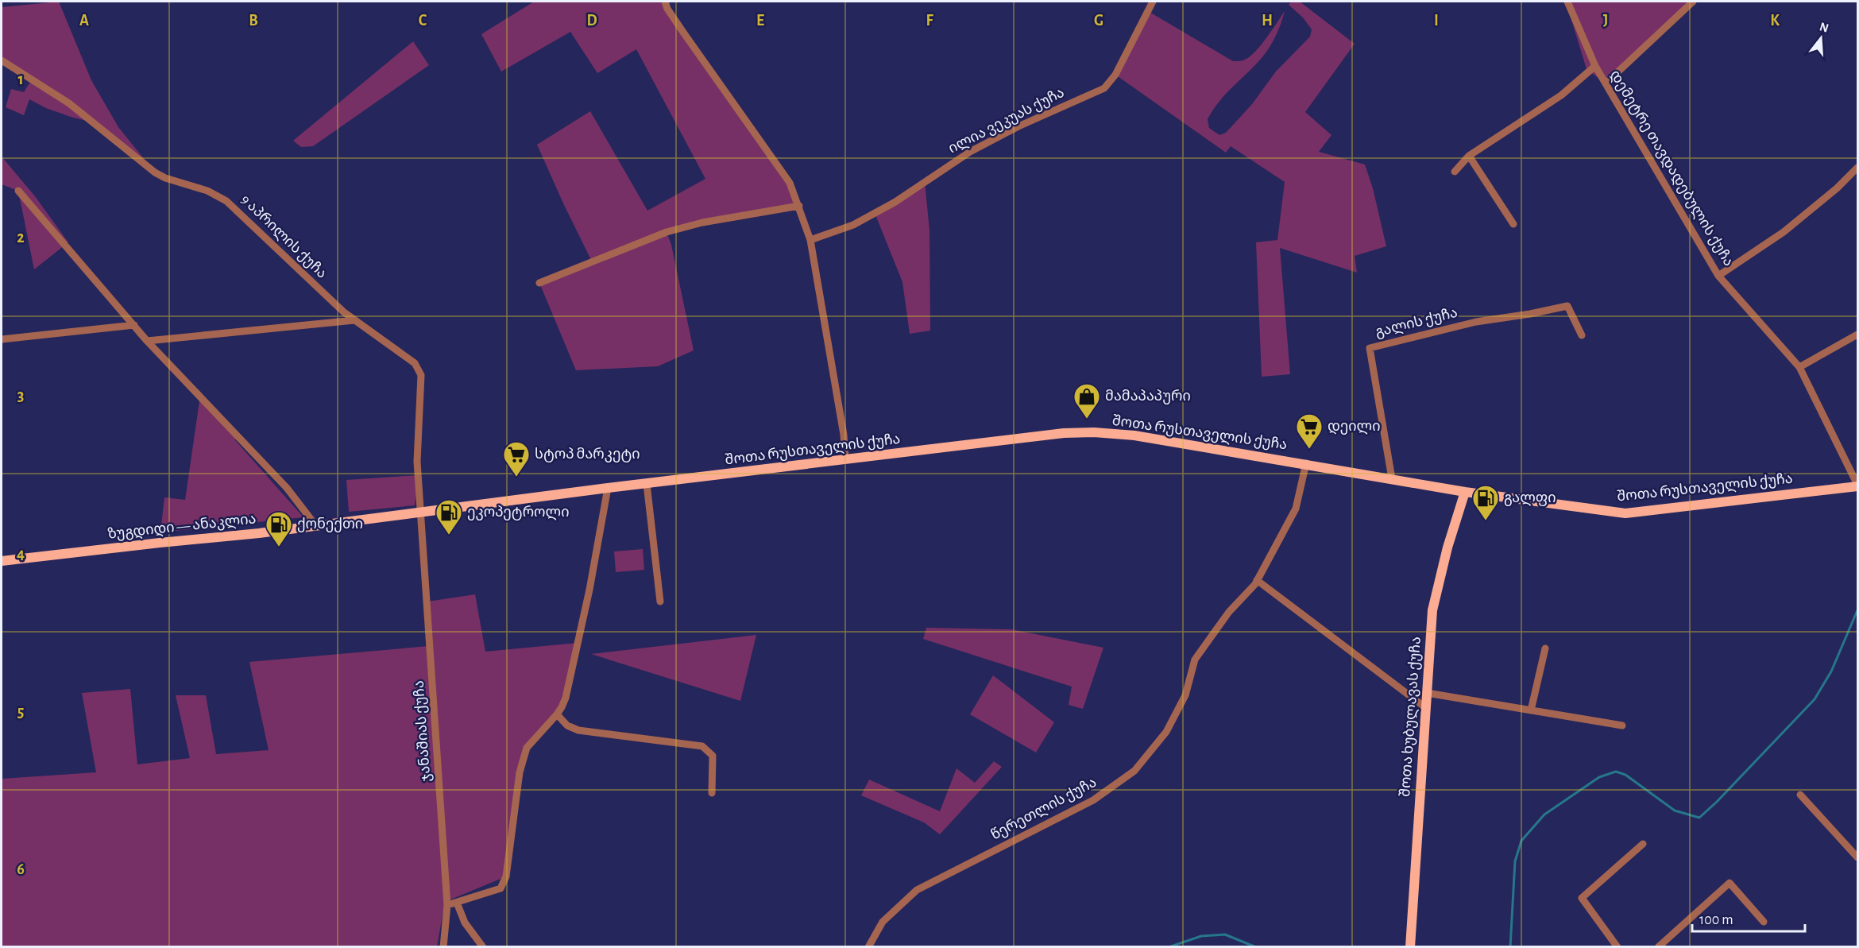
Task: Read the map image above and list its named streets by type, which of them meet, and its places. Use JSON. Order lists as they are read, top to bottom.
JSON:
{
  "streets": {
    "main road": ["შოთა რუსთაველის ქუჩა", "ზუგდიდი — ანაკლია", "შოთა ხუბულავას ქუჩა"],
    "street": [
      "ილია ვეკუას ქუჩა",
      "დემეტრე თავდადებულის ქუჩა",
      "9 აპრილის ქუჩა",
      "გალის ქუჩა",
      "ჯანაშიას ქუჩა",
      "წერეთლის ქუჩა"
    ]
  },
  "crossings": [
    ["დემეტრე თავდადებულის ქუჩა", "შოთა რუსთაველის ქუჩა"],
    ["9 აპრილის ქუჩა", "შოთა რუსთაველის ქუჩა"],
    ["9 აპრილის ქუჩა", "ზუგდიდი — ანაკლია"],
    ["9 აპრილის ქუჩა", "ჯანაშიას ქუჩა"],
    ["გალის ქუჩა", "შოთა რუსთაველის ქუჩა"],
    ["შოთა რუსთაველის ქუჩა", "ზუგდიდი — ანაკლია"],
    ["შოთა რუსთაველის ქუჩა", "შოთა ხუბულავას ქუჩა"],
    ["შოთა რუსთაველის ქუჩა", "ჯანაშიას ქუჩა"],
    ["შოთა რუსთაველის ქუჩა", "წერეთლის ქუჩა"],
    ["ზუგდიდი — ანაკლია", "ჯანაშიას ქუჩა"]
  ],
  "places": {
    "shop": ["მამაპაპური"],
    "supermarket": ["დეილი", "სტოპ მარკეტი"],
    "fuel station": ["გალფი", "ეკოპეტროლი", "ქონექთი"]
  },
  "scale_bar": "100 m",
  "north": "top",
  "grid": {
    "columns": [
      "A",
      "B",
      "C",
      "D",
      "E",
      "F",
      "G",
      "H",
      "I",
      "J",
      "K"
    ],
    "rows": [
      "1",
      "2",
      "3",
      "4",
      "5",
      "6"
    ]
  }
}
